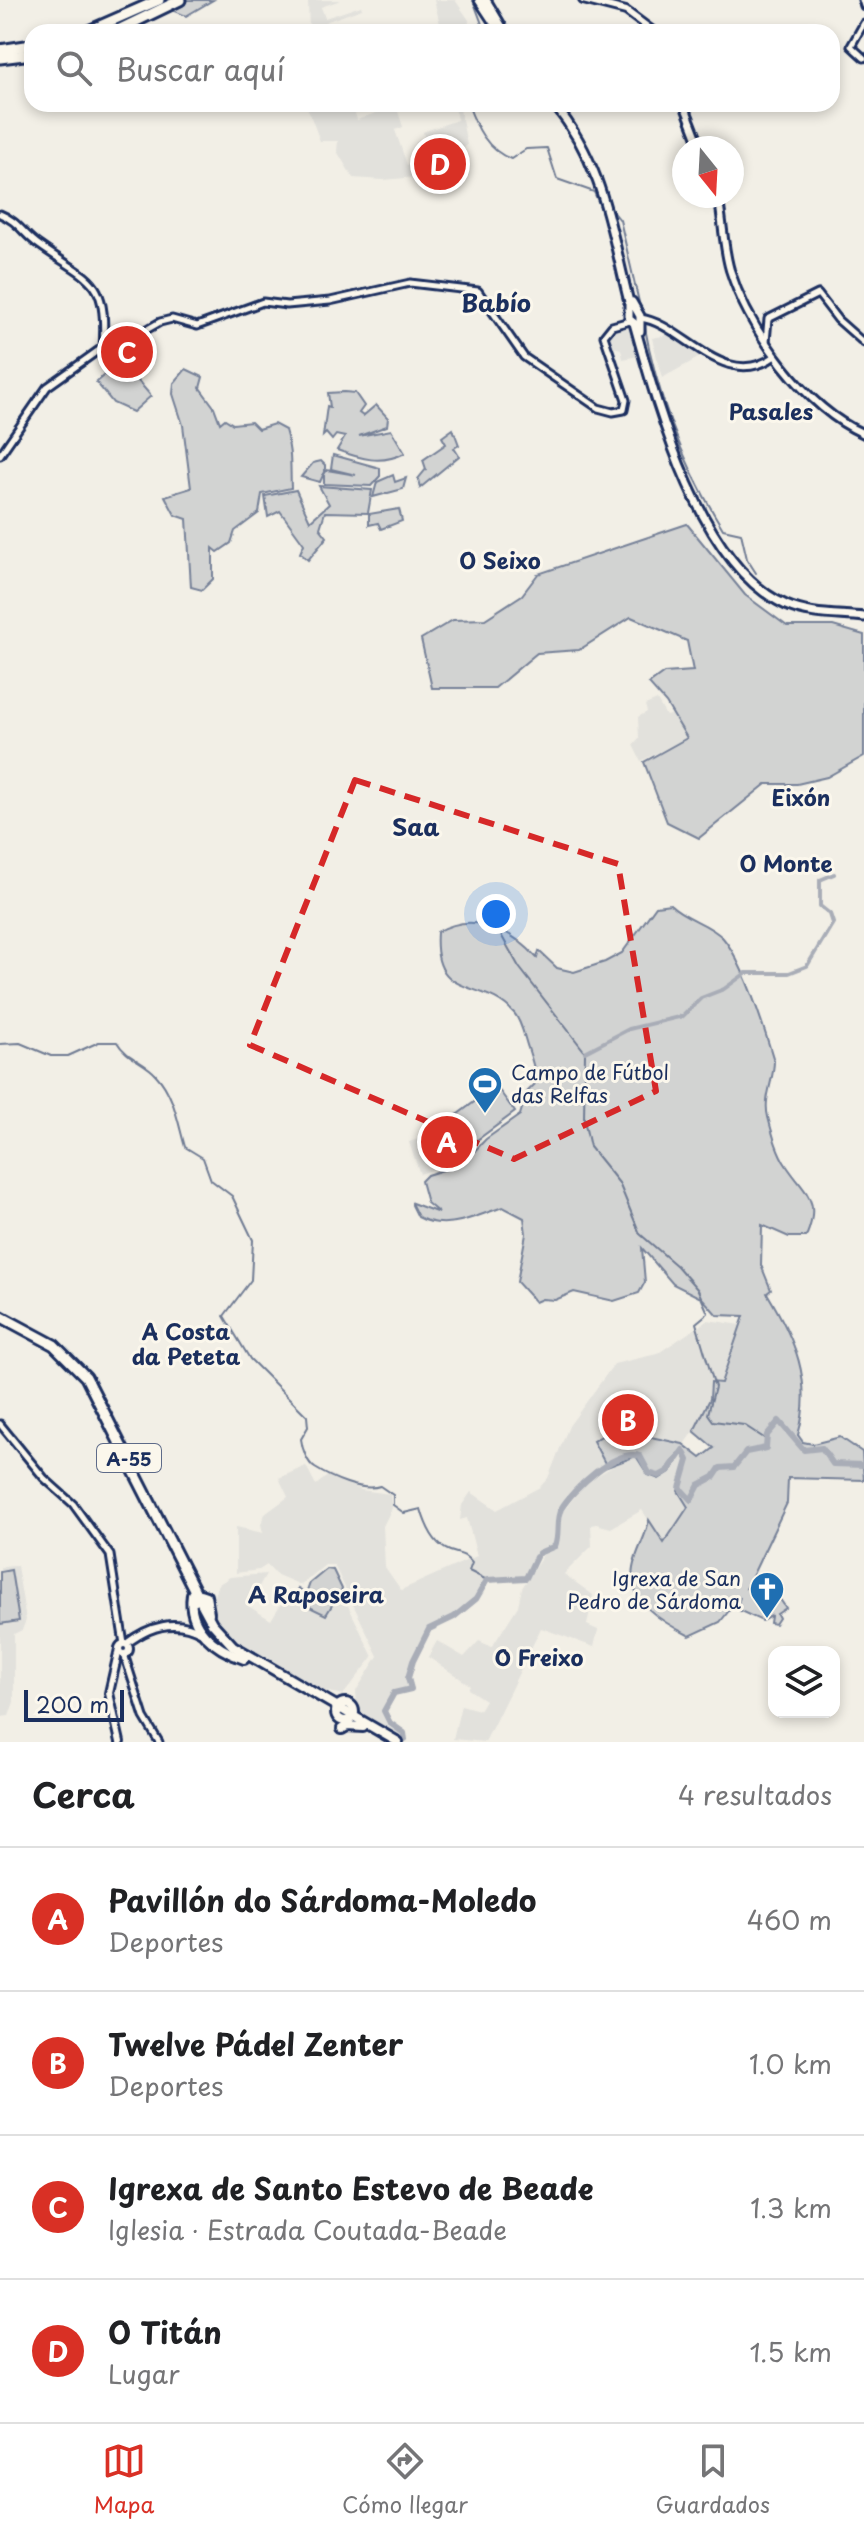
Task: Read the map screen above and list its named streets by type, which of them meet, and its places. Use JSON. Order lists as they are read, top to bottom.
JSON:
{
  "streets": {
    "highway": ["A-55"]
  },
  "districts": [
    "Babío",
    "Pasales",
    "O Seixo",
    "Eixón",
    "Saa",
    "O Monte",
    "A Costa da Peteta",
    "A Raposeira",
    "O Freixo"
  ],
  "places": {
    "sports": ["Campo de Fútbol das Relfas"],
    "church": ["Igrexa de San Pedro de Sárdoma"]
  },
  "scale_bar": "200 m",
  "north": "bottom",
  "page": {
    "search": "Buscar aquí",
    "pins": [
      "D",
      "C",
      "A",
      "B"
    ],
    "scale": "200 m",
    "heading": ["Cerca", "4 resultados"],
    "list": [
      {
        "mark": "A",
        "name": "Pavillón do Sárdoma-Moledo",
        "note": "Deportes",
        "value": "460 m"
      },
      {
        "mark": "B",
        "name": "Twelve Pádel Zenter",
        "note": "Deportes",
        "value": "1.0 km"
      },
      {
        "mark": "C",
        "name": "Igrexa de Santo Estevo de Beade",
        "note": "Iglesia · Estrada Coutada-Beade",
        "value": "1.3 km"
      },
      {
        "mark": "D",
        "name": "O Titán",
        "note": "Lugar",
        "value": "1.5 km"
      }
    ],
    "nav": ["Mapa", "Cómo llegar", "Guardados"]
  }
}
